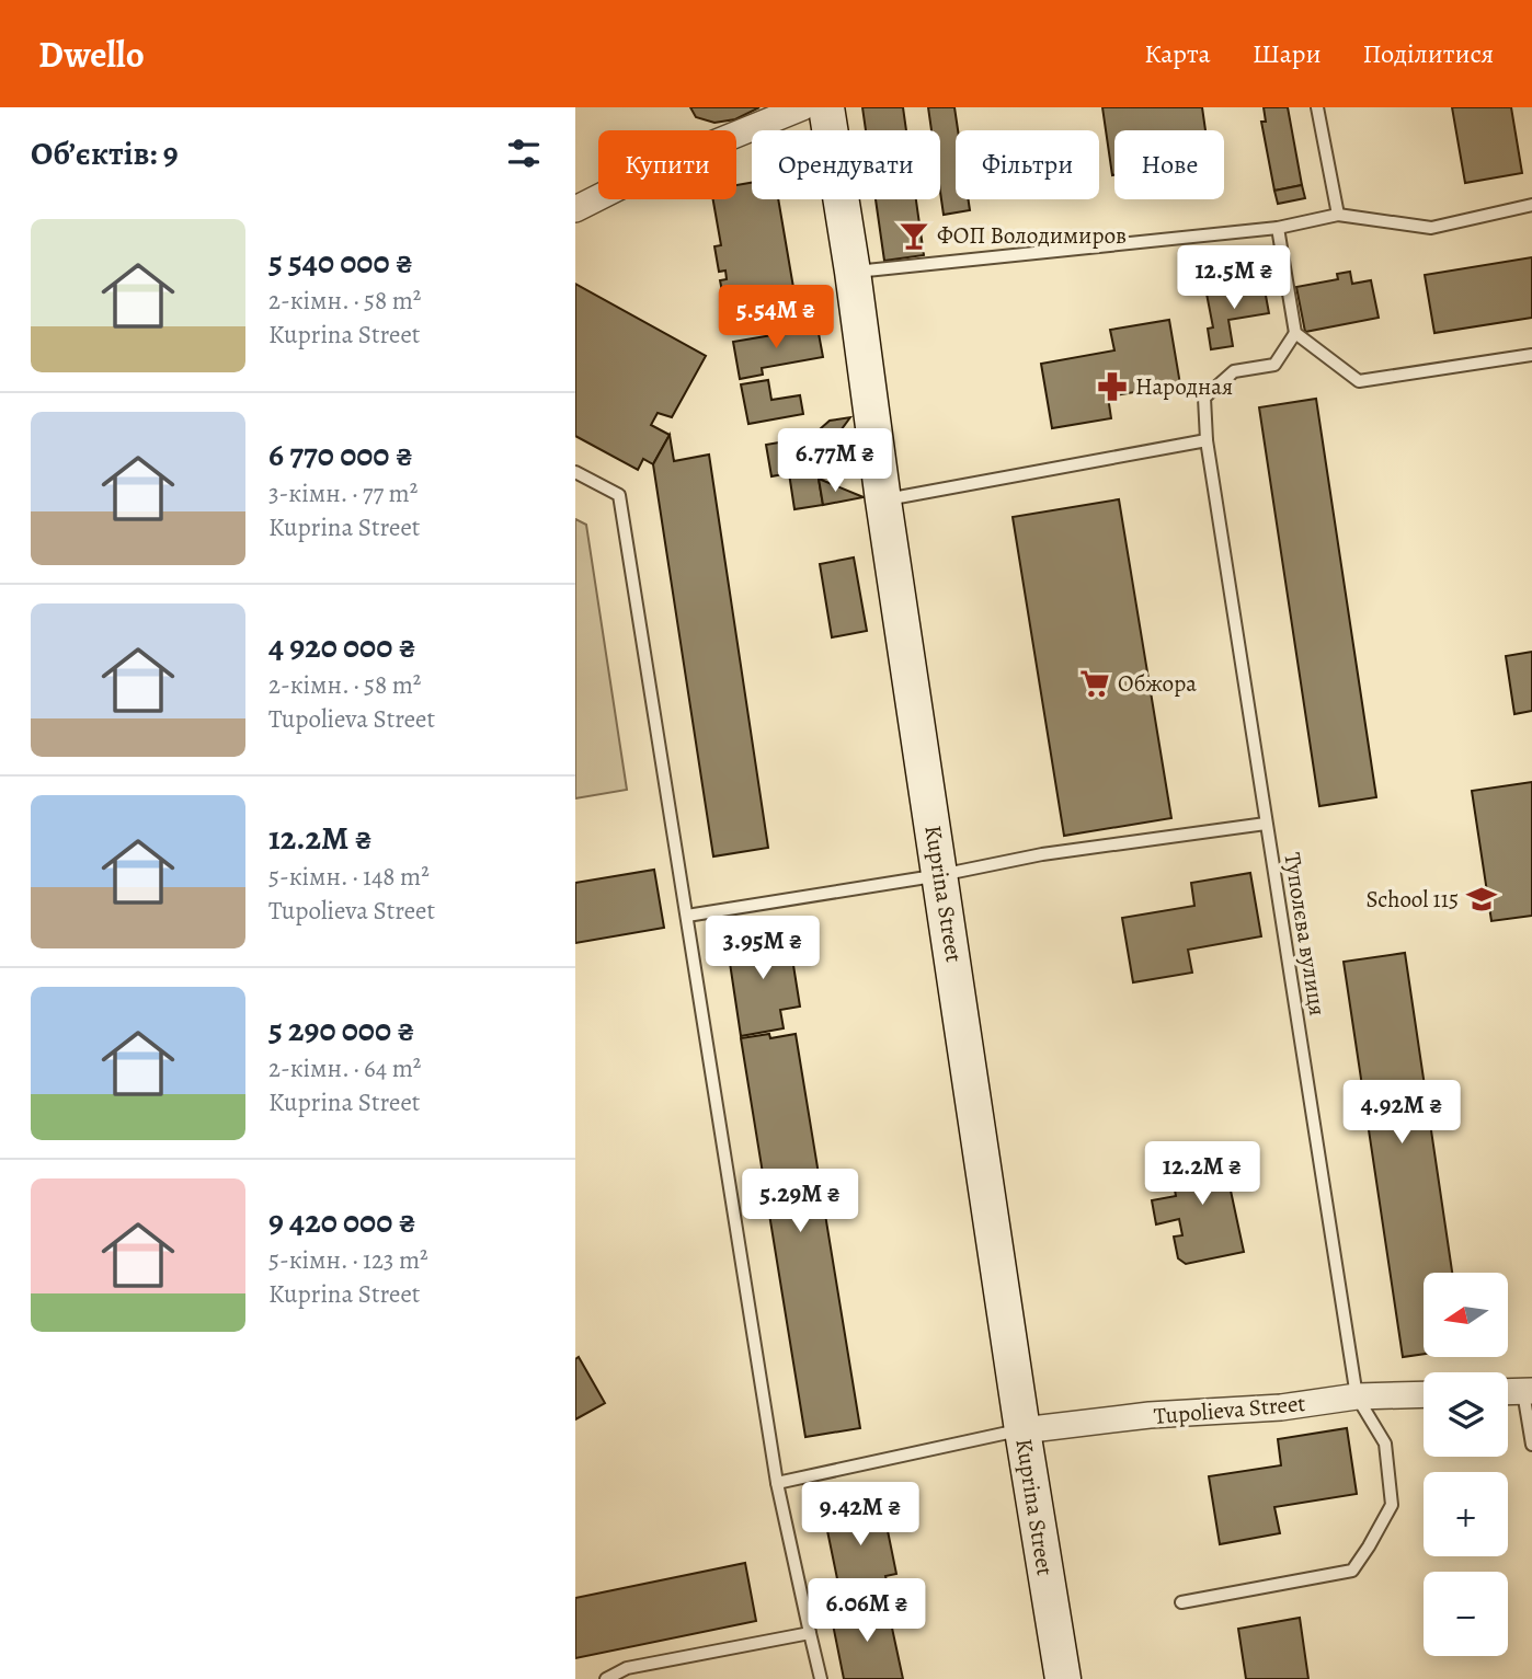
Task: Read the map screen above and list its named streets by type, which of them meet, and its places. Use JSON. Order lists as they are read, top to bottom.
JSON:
{
  "streets": {
    "main road": ["Kuprina Street"],
    "street": ["Tupolieva Street"],
    "lane": ["Туполєва вулиця"]
  },
  "crossings": [
    ["Kuprina Street", "Tupolieva Street"],
    ["Туполєва вулиця", "Tupolieva Street"]
  ],
  "places": {
    "bar": ["ФОП Володимиров"],
    "pharmacy": ["Народная"],
    "supermarket": ["Обжора"],
    "school or university": ["School 115"]
  },
  "north": "left",
  "page": {
    "header": "Dwello",
    "nav": ["Карта", "Шари", "Поділитися"],
    "heading": "Об’єктів: 9",
    "chip": [
      "Купити",
      "Орендувати",
      "Фільтри",
      "Нове"
    ],
    "list": [
      {
        "name": "5 540 000 ₴",
        "note": "2-кімн. · 58 m² · Kuprina Street"
      },
      {
        "name": "6 770 000 ₴",
        "note": "3-кімн. · 77 m² · Kuprina Street"
      },
      {
        "name": "4 920 000 ₴",
        "note": "2-кімн. · 58 m² · Tupolieva Street"
      },
      {
        "name": "12.2M ₴",
        "note": "5-кімн. · 148 m² · Tupolieva Street"
      },
      {
        "name": "5 290 000 ₴",
        "note": "2-кімн. · 64 m² · Kuprina Street"
      },
      {
        "name": "9 420 000 ₴",
        "note": "5-кімн. · 123 m² · Kuprina Street"
      }
    ],
    "price": [
      "12.5M ₴",
      "5.54M ₴",
      "6.77M ₴",
      "3.95M ₴",
      "4.92M ₴",
      "12.2M ₴",
      "5.29M ₴",
      "9.42M ₴",
      "6.06M ₴"
    ],
    "map_buttons": ["+", "−"]
  }
}
